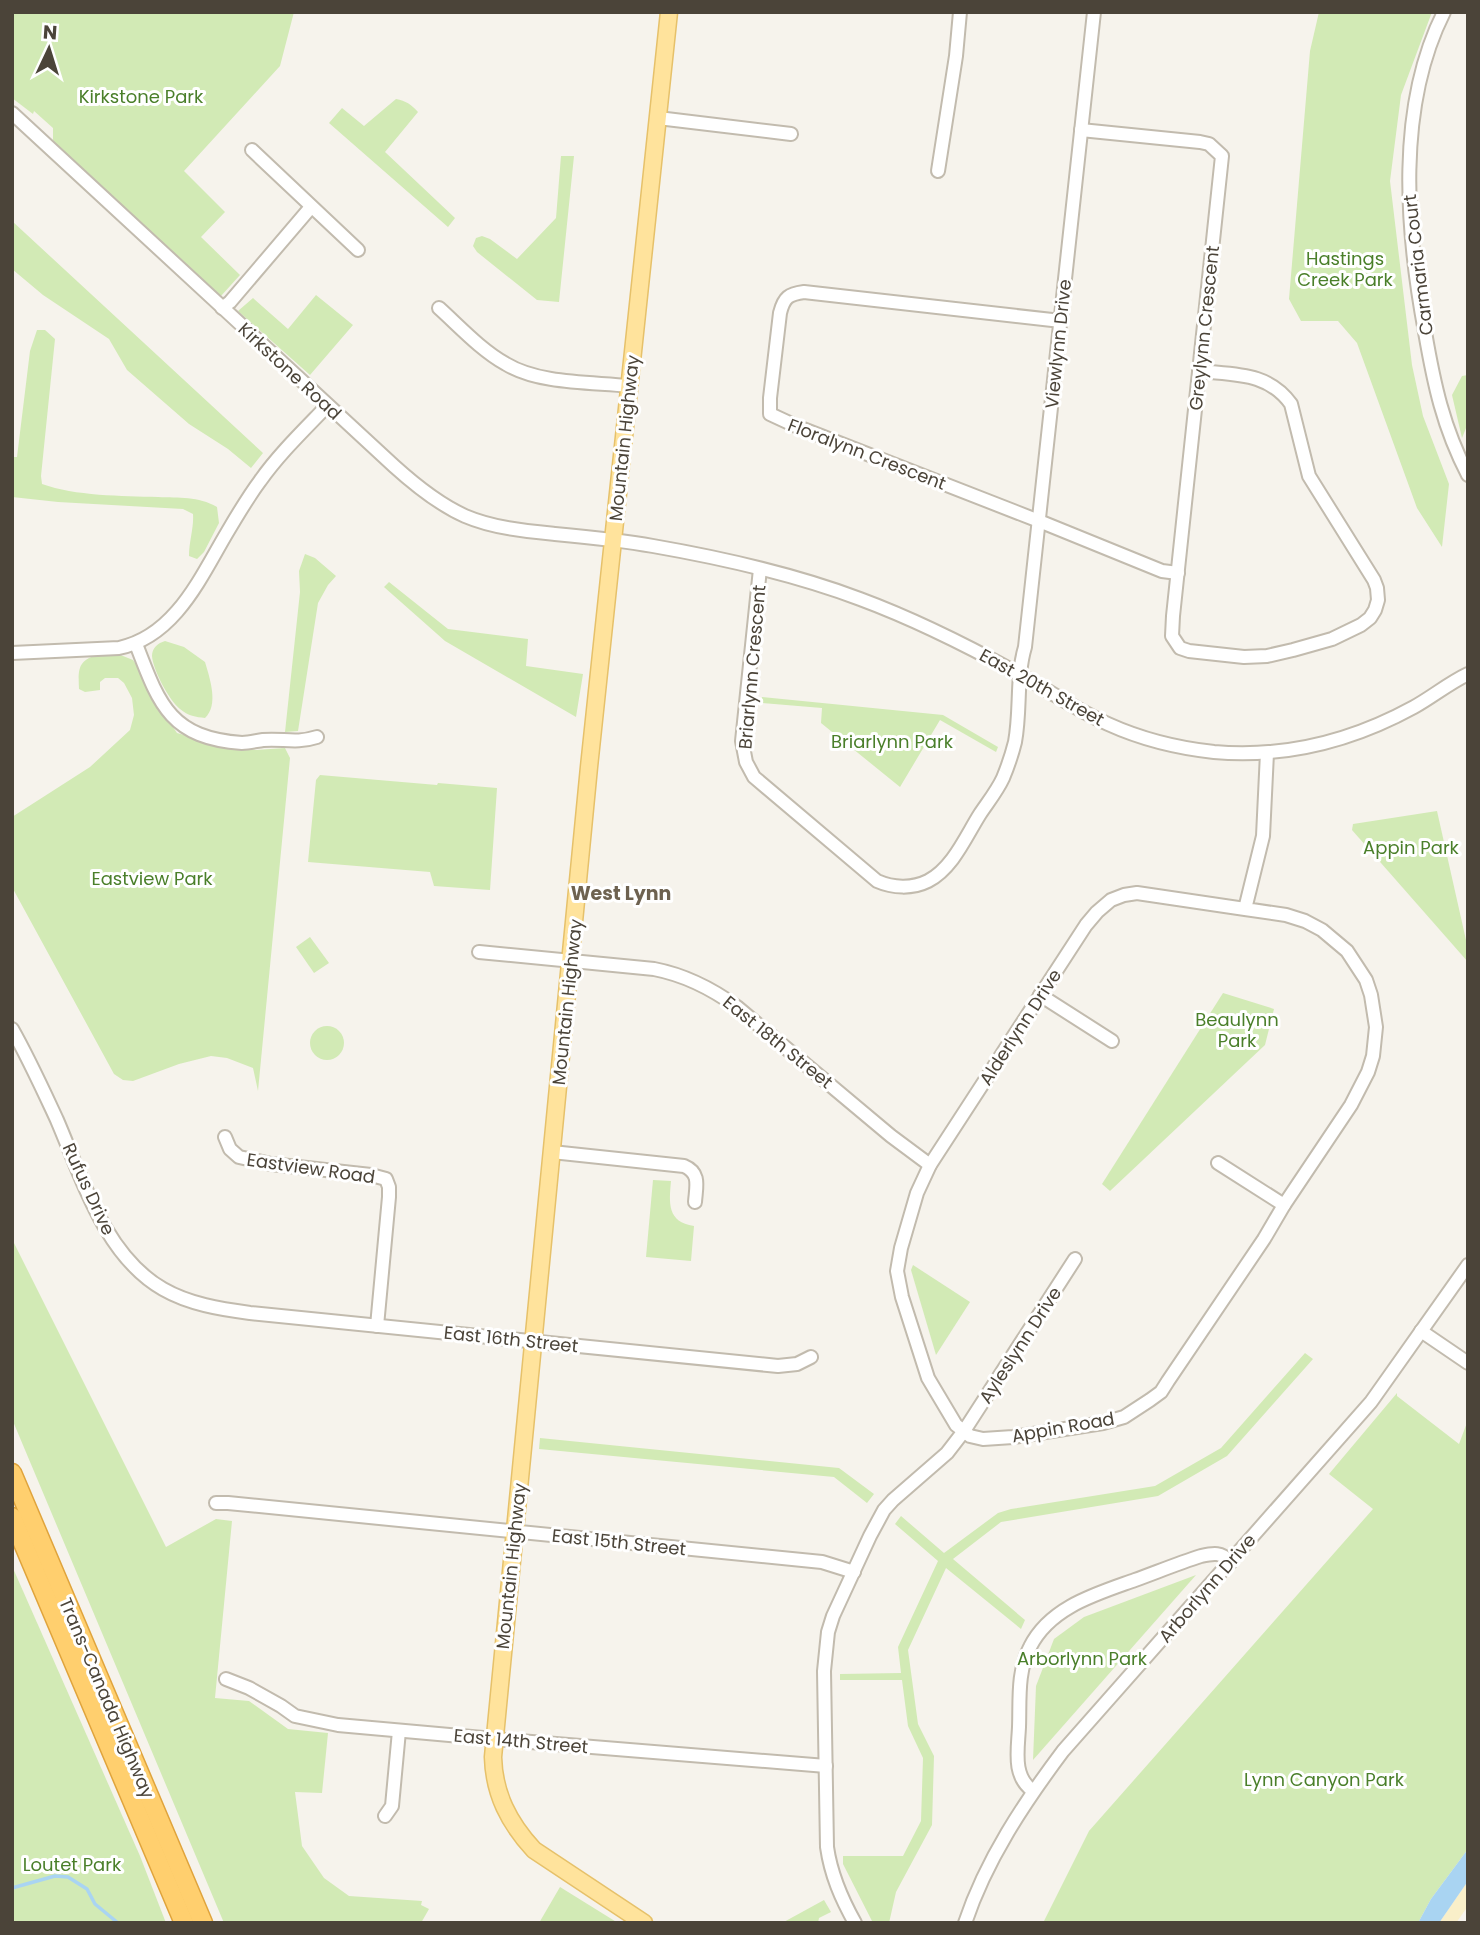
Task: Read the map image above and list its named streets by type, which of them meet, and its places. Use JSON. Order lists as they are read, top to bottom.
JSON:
{
  "streets": {
    "highway": ["Trans-Canada Highway"],
    "main road": ["Mountain Highway"],
    "street": [
      "Carmaria Court",
      "Greylynn Crescent",
      "Viewlynn Drive",
      "Kirkstone Road",
      "Floralynn Crescent",
      "Briarlynn Crescent",
      "East 20th Street",
      "Alderlynn Drive",
      "East 18th Street",
      "Eastview Road",
      "Rufus Drive",
      "East 16th Street",
      "Ayleslynn Drive",
      "Appin Road",
      "East 15th Street",
      "Arborlynn Drive",
      "East 14th Street"
    ]
  },
  "crossings": [
    ["Greylynn Crescent", "Viewlynn Drive"],
    ["Greylynn Crescent", "Floralynn Crescent"],
    ["Viewlynn Drive", "Floralynn Crescent"],
    ["Viewlynn Drive", "Briarlynn Crescent"],
    ["Viewlynn Drive", "East 20th Street"],
    ["Kirkstone Road", "Mountain Highway"],
    ["Kirkstone Road", "East 20th Street"],
    ["Mountain Highway", "East 20th Street"],
    ["Mountain Highway", "East 18th Street"],
    ["Mountain Highway", "East 16th Street"],
    ["Mountain Highway", "East 15th Street"],
    ["Mountain Highway", "East 14th Street"],
    ["Briarlynn Crescent", "East 20th Street"],
    ["Alderlynn Drive", "East 18th Street"],
    ["Alderlynn Drive", "Ayleslynn Drive"],
    ["Alderlynn Drive", "Appin Road"],
    ["Eastview Road", "East 16th Street"],
    ["Rufus Drive", "East 16th Street"],
    ["Ayleslynn Drive", "Appin Road"]
  ],
  "districts": ["West Lynn"],
  "parks": [
    "Kirkstone Park",
    "Hastings Creek Park",
    "Briarlynn Park",
    "Appin Park",
    "Eastview Park",
    "Beaulynn Park",
    "Arborlynn Park",
    "Lynn Canyon Park",
    "Loutet Park"
  ],
  "north": "top"
}
